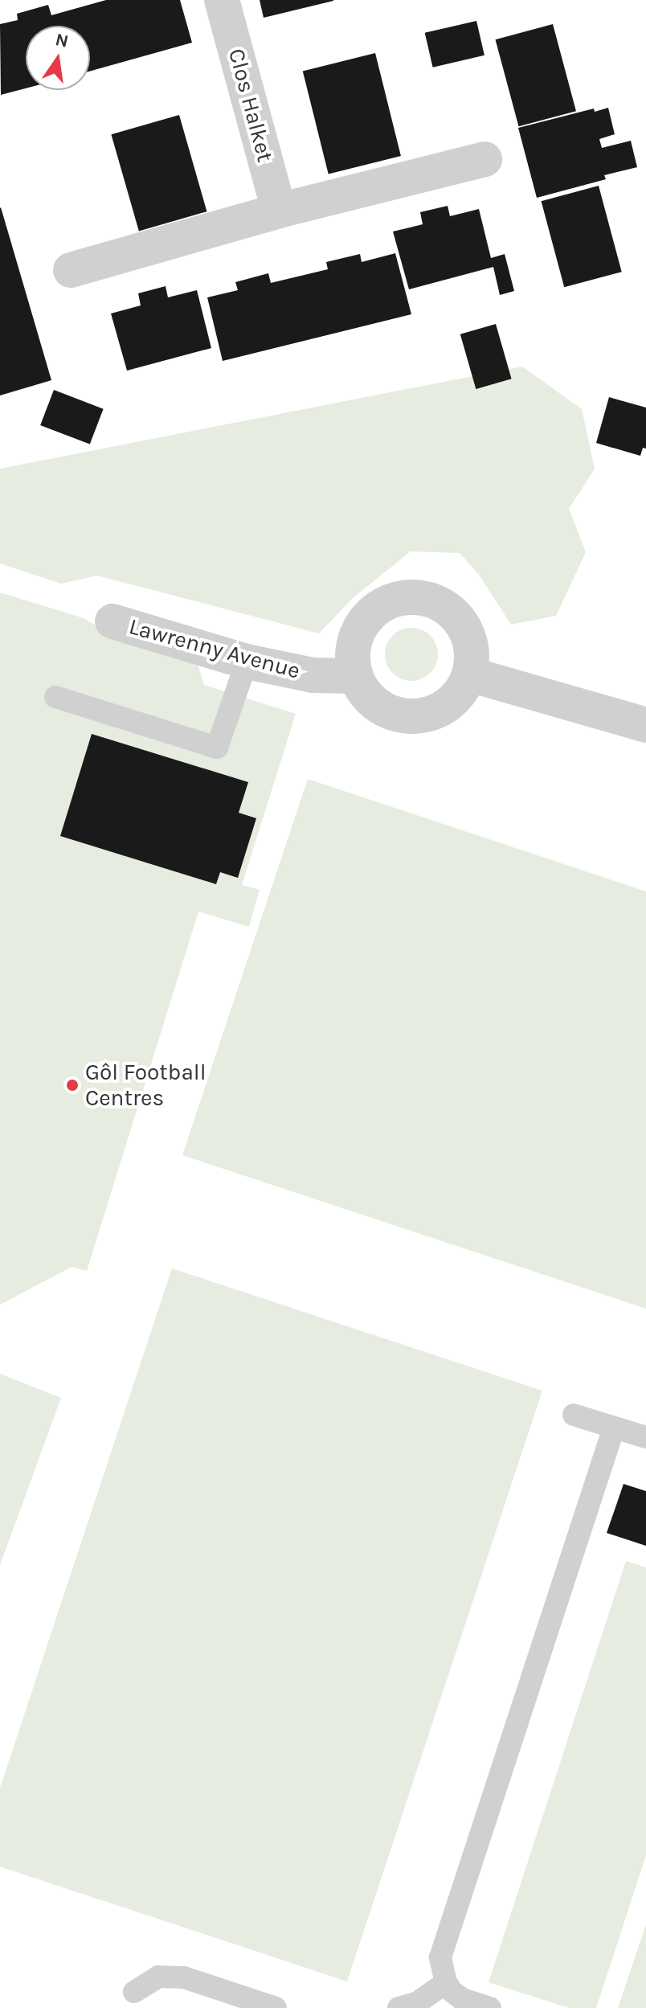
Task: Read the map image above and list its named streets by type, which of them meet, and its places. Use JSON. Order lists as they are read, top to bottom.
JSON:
{
  "streets": {
    "street": ["Clos Halket", "Lawrenny Avenue"]
  },
  "places": ["Gôl Football Centres"],
  "north": "top"
}
